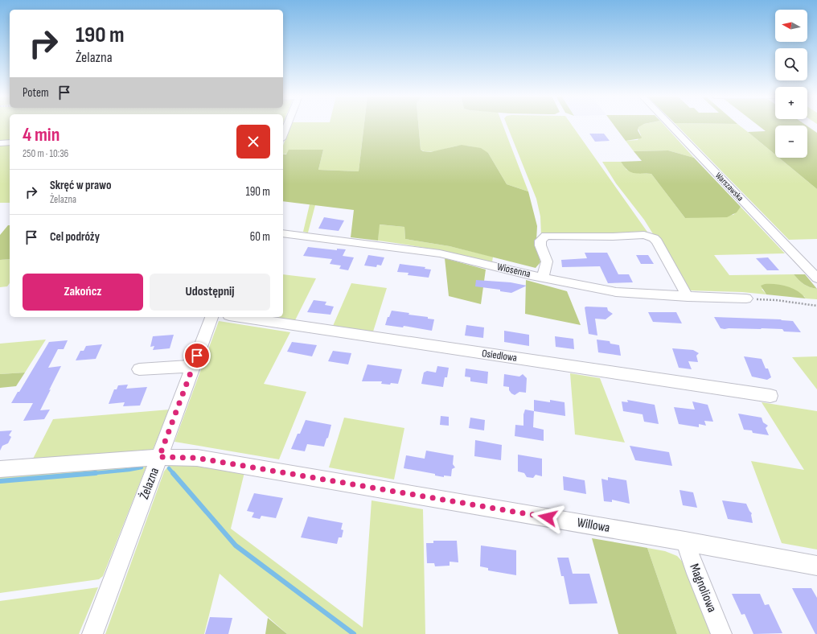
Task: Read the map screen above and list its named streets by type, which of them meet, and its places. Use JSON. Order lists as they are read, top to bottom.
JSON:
{
  "streets": {
    "street": [
      "Warszawska",
      "Wiosenna",
      "Osiedlowa",
      "Żelazna",
      "Willowa",
      "Magnoliowa"
    ]
  },
  "crossings": [
    ["Żelazna", "Willowa"],
    ["Willowa", "Magnoliowa"]
  ],
  "north": "left",
  "page": {
    "map_buttons": ["+", "−"],
    "turn": ["190 m", "Żelazna"],
    "then": "Potem",
    "heading": ["4 min", "250 m · 10:36"],
    "list": [
      {
        "name": "Skręć w prawo",
        "note": "Żelazna",
        "value": "190 m"
      },
      {
        "name": "Cel podróży",
        "value": "60 m"
      }
    ],
    "buttons": ["Zakończ", "Udostępnij"]
  }
}
